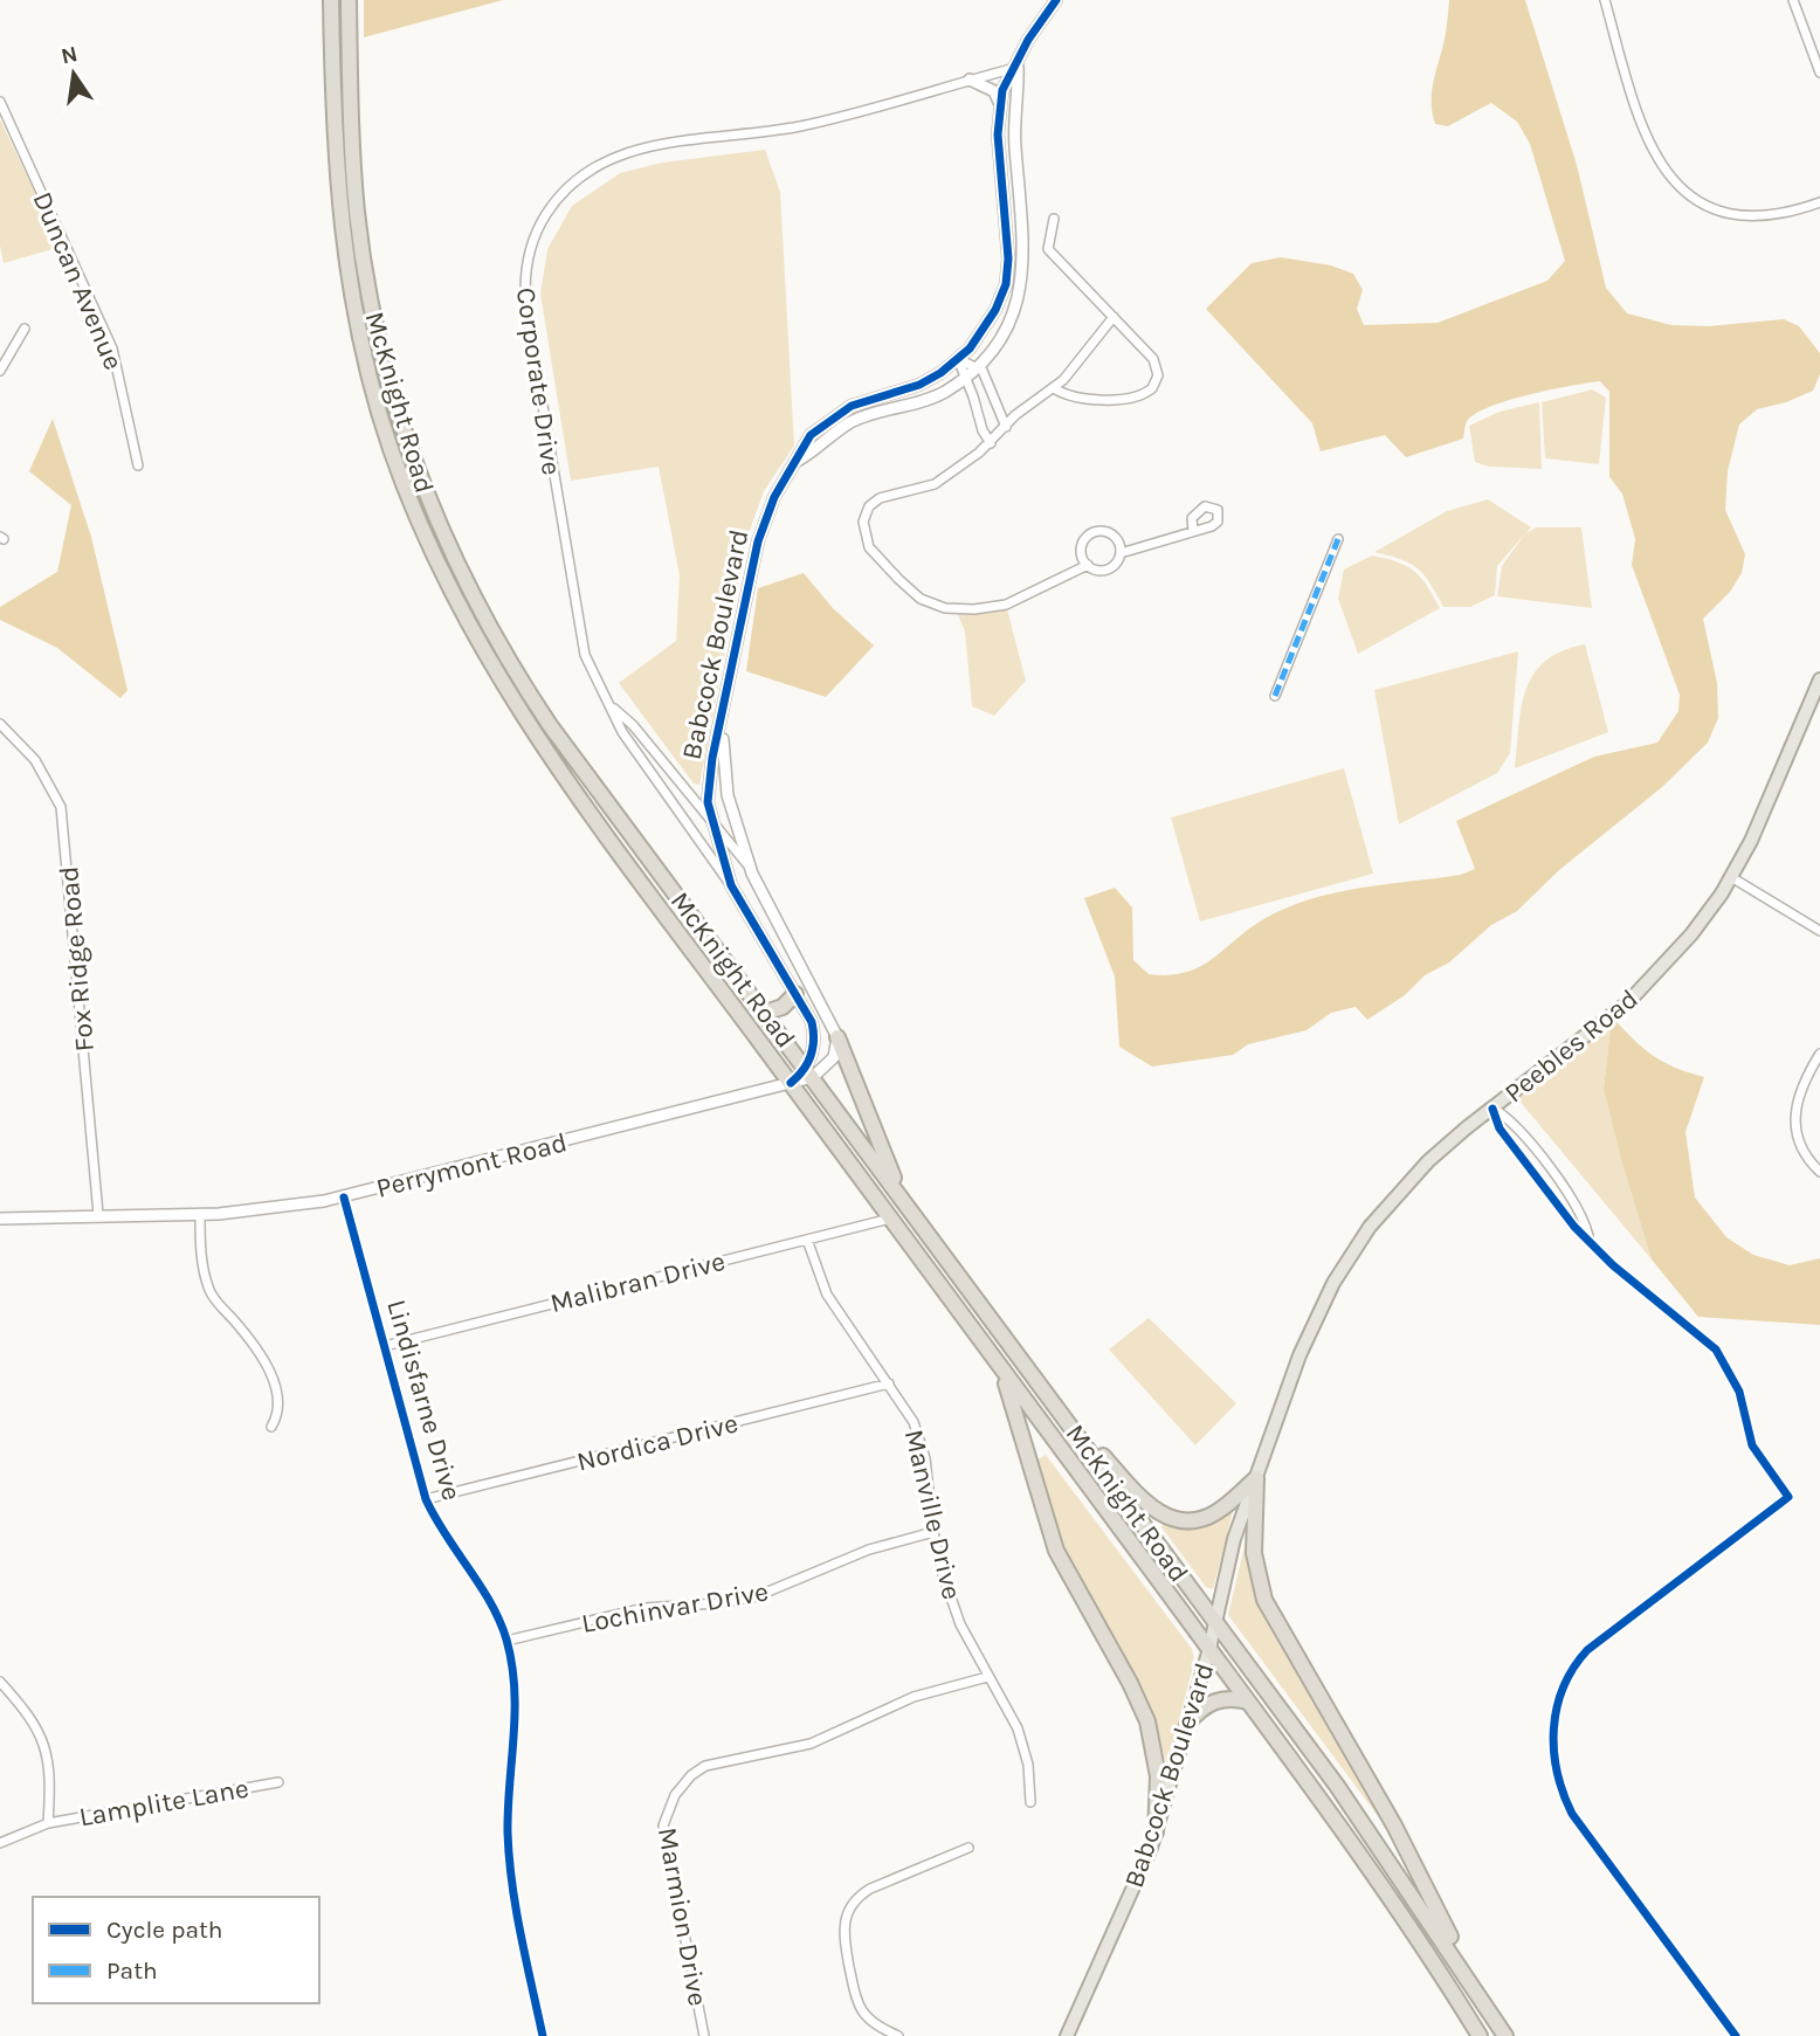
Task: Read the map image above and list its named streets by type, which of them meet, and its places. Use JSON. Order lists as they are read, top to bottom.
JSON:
{
  "streets": {
    "highway": ["McKnight Road"],
    "main road": ["Babcock Boulevard", "Peebles Road"],
    "street": [
      "Duncan Avenue",
      "Corporate Drive",
      "Fox Ridge Road",
      "Perrymont Road",
      "Malibran Drive",
      "Lindisfarne Drive",
      "Nordica Drive",
      "Manville Drive",
      "Lochinvar Drive",
      "Lamplite Lane",
      "Marmion Drive"
    ]
  },
  "crossings": [
    ["Corporate Drive", "Babcock Boulevard"],
    ["McKnight Road", "Babcock Boulevard"],
    ["McKnight Road", "Peebles Road"],
    ["McKnight Road", "Perrymont Road"],
    ["McKnight Road", "Malibran Drive"],
    ["Babcock Boulevard", "Peebles Road"],
    ["Fox Ridge Road", "Perrymont Road"],
    ["Perrymont Road", "Lindisfarne Drive"],
    ["Malibran Drive", "Lindisfarne Drive"],
    ["Malibran Drive", "Manville Drive"],
    ["Lindisfarne Drive", "Nordica Drive"],
    ["Lindisfarne Drive", "Lochinvar Drive"],
    ["Nordica Drive", "Manville Drive"],
    ["Manville Drive", "Lochinvar Drive"],
    ["Manville Drive", "Marmion Drive"]
  ],
  "legend": ["Cycle path", "Path"],
  "north": "top"
}
